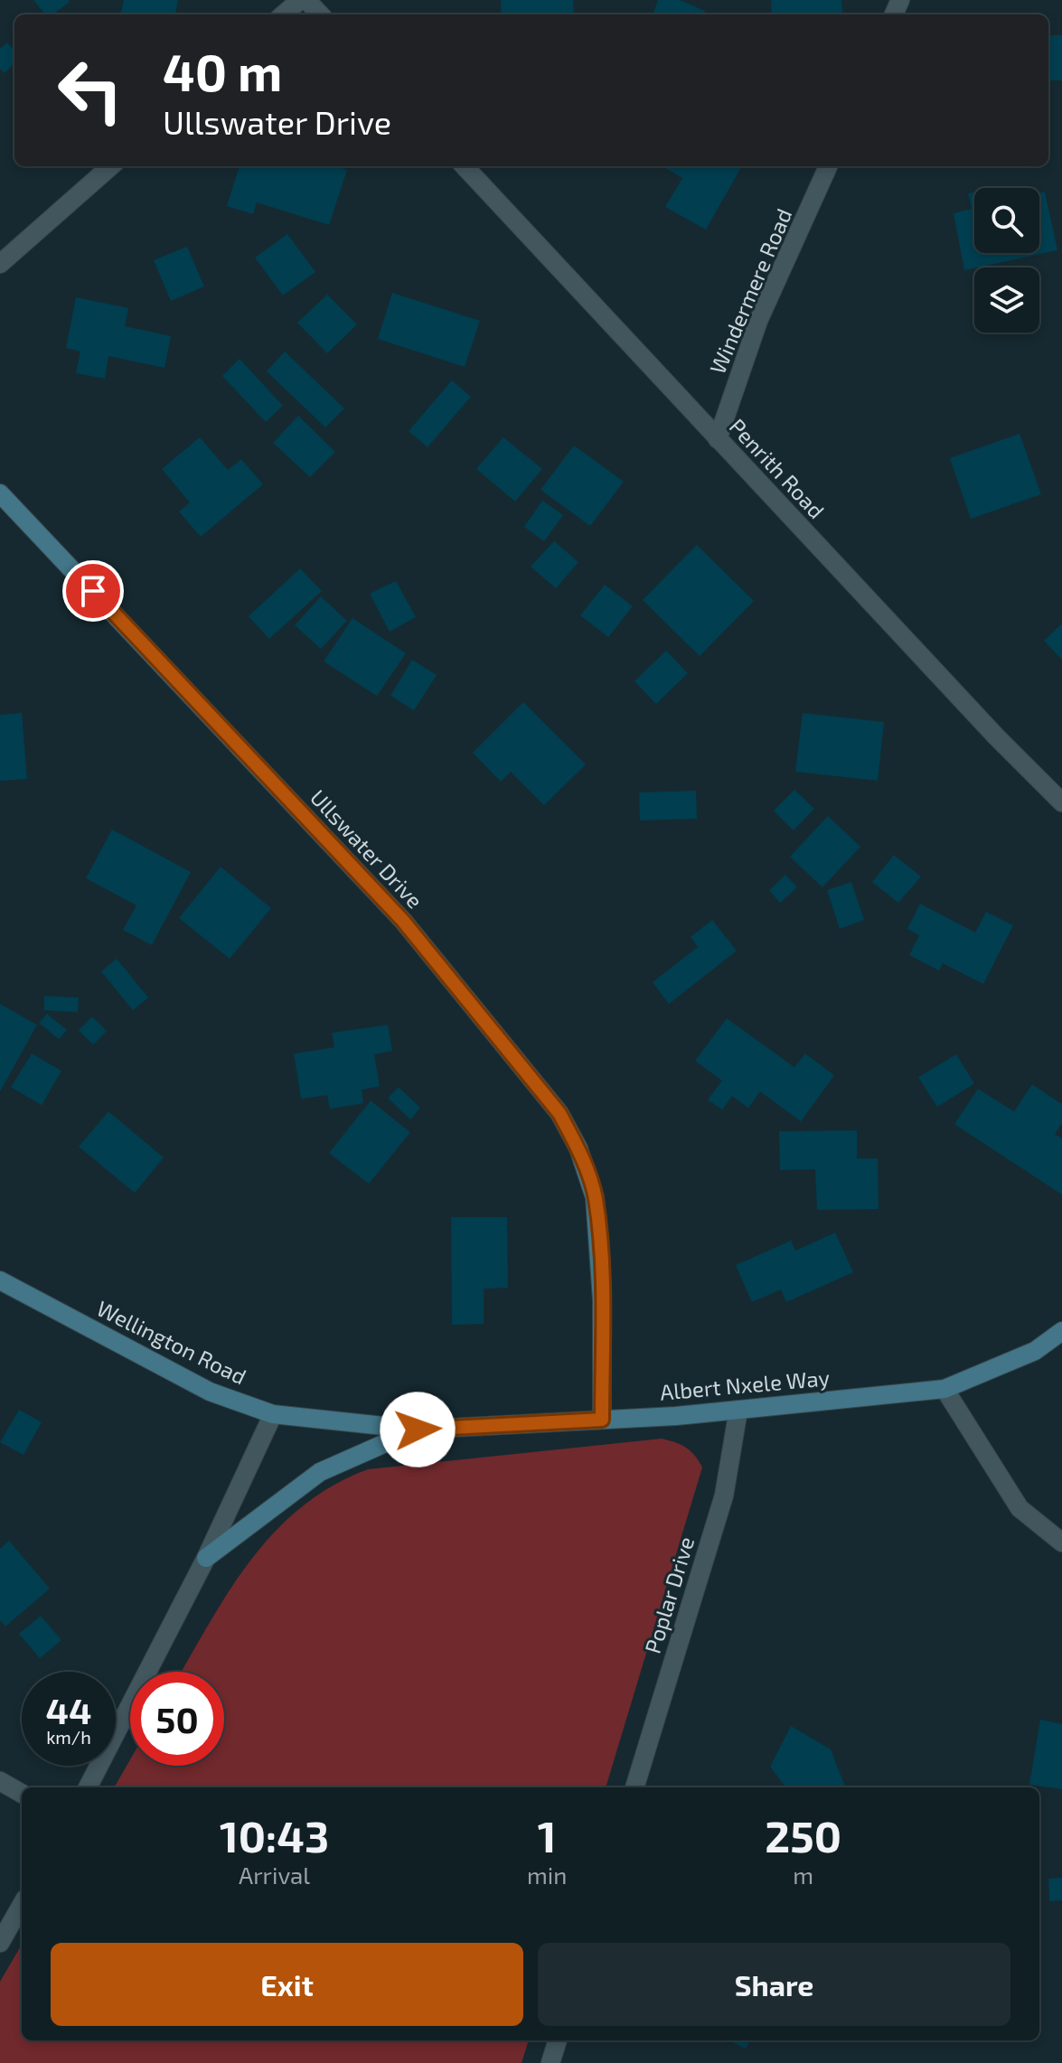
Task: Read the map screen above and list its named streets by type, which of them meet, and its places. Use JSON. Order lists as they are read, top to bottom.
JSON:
{
  "streets": {
    "main road": ["Ullswater Drive", "Wellington Road", "Albert Nxele Way"],
    "street": ["Windermere Road", "Penrith Road", "Poplar Drive"]
  },
  "crossings": [
    ["Windermere Road", "Penrith Road"],
    ["Ullswater Drive", "Albert Nxele Way"],
    ["Wellington Road", "Albert Nxele Way"],
    ["Albert Nxele Way", "Poplar Drive"]
  ],
  "page": {
    "turn": ["40 m", "Ullswater Drive"],
    "speed": "44 km/h",
    "limit": "50",
    "eta": [
      "10:43",
      "Arrival",
      "1",
      "min",
      "250",
      "m"
    ],
    "buttons": ["Exit", "Share"]
  }
}
